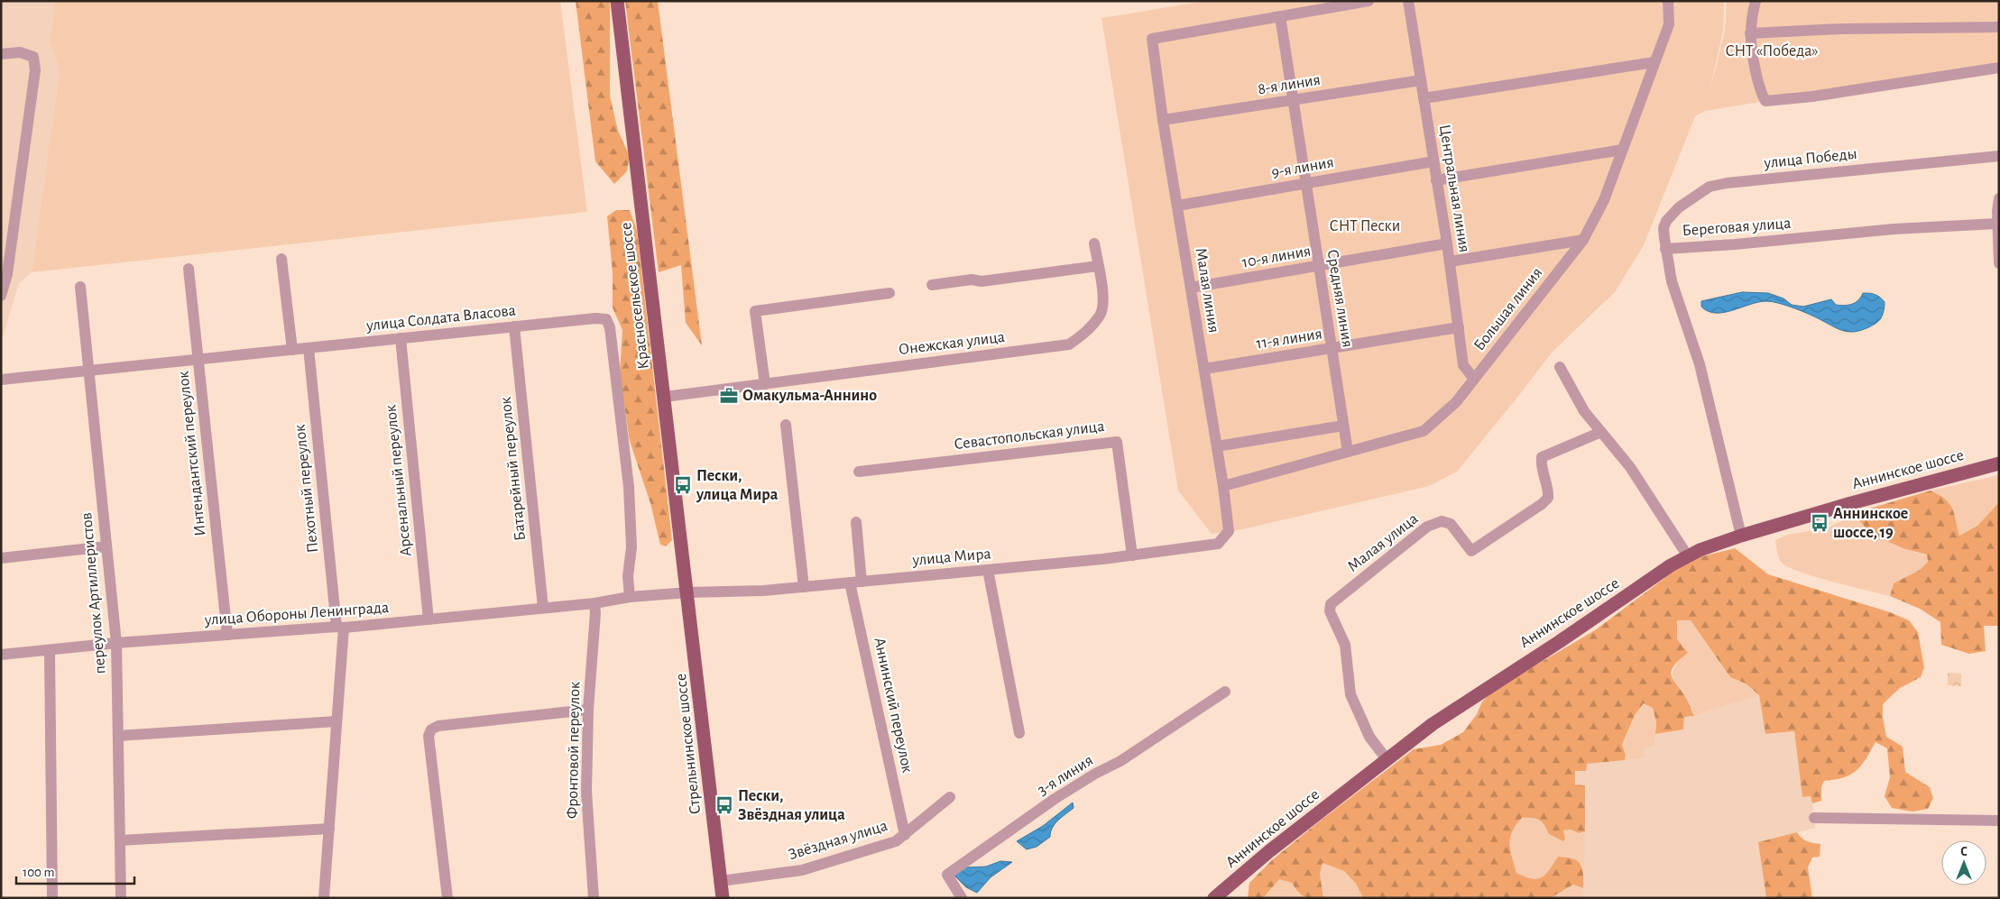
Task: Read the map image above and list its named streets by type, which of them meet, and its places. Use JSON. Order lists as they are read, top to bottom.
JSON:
{
  "streets": {
    "main road": ["Красносельское шоссе", "Аннинское шоссе", "Стрельнинское шоссе"],
    "street": [
      "8-я линия",
      "улица Победы",
      "9-я линия",
      "Центральная линия",
      "Береговая улица",
      "10-я линия",
      "Малая линия",
      "Средняя линия",
      "Большая линия",
      "улица Солдата Власова",
      "11-я линия",
      "Онежская улица",
      "Севастопольская улица",
      "Интендантский переулок",
      "Батарейный переулок",
      "Арсенальный переулок",
      "Пехотный переулок",
      "Малая улица",
      "улица Мира",
      "переулок Артиллеристов",
      "улица Обороны Ленинграда",
      "Аннинский переулок",
      "Фронтовой переулок",
      "3-я линия",
      "Звёздная улица"
    ]
  },
  "crossings": [
    ["8-я линия", "Центральная линия"],
    ["8-я линия", "Малая линия"],
    ["8-я линия", "Средняя линия"],
    ["улица Победы", "Береговая улица"],
    ["9-я линия", "Центральная линия"],
    ["9-я линия", "Малая линия"],
    ["9-я линия", "Средняя линия"],
    ["Центральная линия", "10-я линия"],
    ["Центральная линия", "Большая линия"],
    ["Центральная линия", "11-я линия"],
    ["Береговая улица", "Аннинское шоссе"],
    ["10-я линия", "Малая линия"],
    ["10-я линия", "Средняя линия"],
    ["Малая линия", "Средняя линия"],
    ["Малая линия", "Большая линия"],
    ["Малая линия", "11-я линия"],
    ["Малая линия", "улица Мира"],
    ["Красносельское шоссе", "Онежская улица"],
    ["Красносельское шоссе", "улица Мира"],
    ["Красносельское шоссе", "Стрельнинское шоссе"],
    ["Средняя линия", "Большая линия"],
    ["Средняя линия", "11-я линия"],
    ["улица Солдата Власова", "Интендантский переулок"],
    ["улица Солдата Власова", "Батарейный переулок"],
    ["улица Солдата Власова", "Арсенальный переулок"],
    ["улица Солдата Власова", "Пехотный переулок"],
    ["улица Солдата Власова", "улица Мира"],
    ["улица Солдата Власова", "переулок Артиллеристов"],
    ["улица Солдата Власова", "улица Обороны Ленинграда"],
    ["Севастопольская улица", "улица Мира"],
    ["Интендантский переулок", "улица Обороны Ленинграда"],
    ["Батарейный переулок", "улица Обороны Ленинграда"],
    ["Аннинское шоссе", "Малая улица"],
    ["Арсенальный переулок", "улица Обороны Ленинграда"],
    ["Пехотный переулок", "улица Обороны Ленинграда"],
    ["улица Мира", "улица Обороны Ленинграда"],
    ["улица Мира", "Аннинский переулок"],
    ["улица Мира", "Стрельнинское шоссе"],
    ["переулок Артиллеристов", "улица Обороны Ленинграда"],
    ["улица Обороны Ленинграда", "Фронтовой переулок"],
    ["Аннинский переулок", "Звёздная улица"],
    ["Стрельнинское шоссе", "Звёздная улица"]
  ],
  "parks": ["СНТ «Победа»", "СНТ Пески"],
  "places": {
    "office": ["Омакульма-Аннино"],
    "bus stop": ["Пески, улица Мира", "Аннинское шоссе, 19", "Пески, Звёздная улица"]
  },
  "scale_bar": "100 m",
  "north": "top"
}
